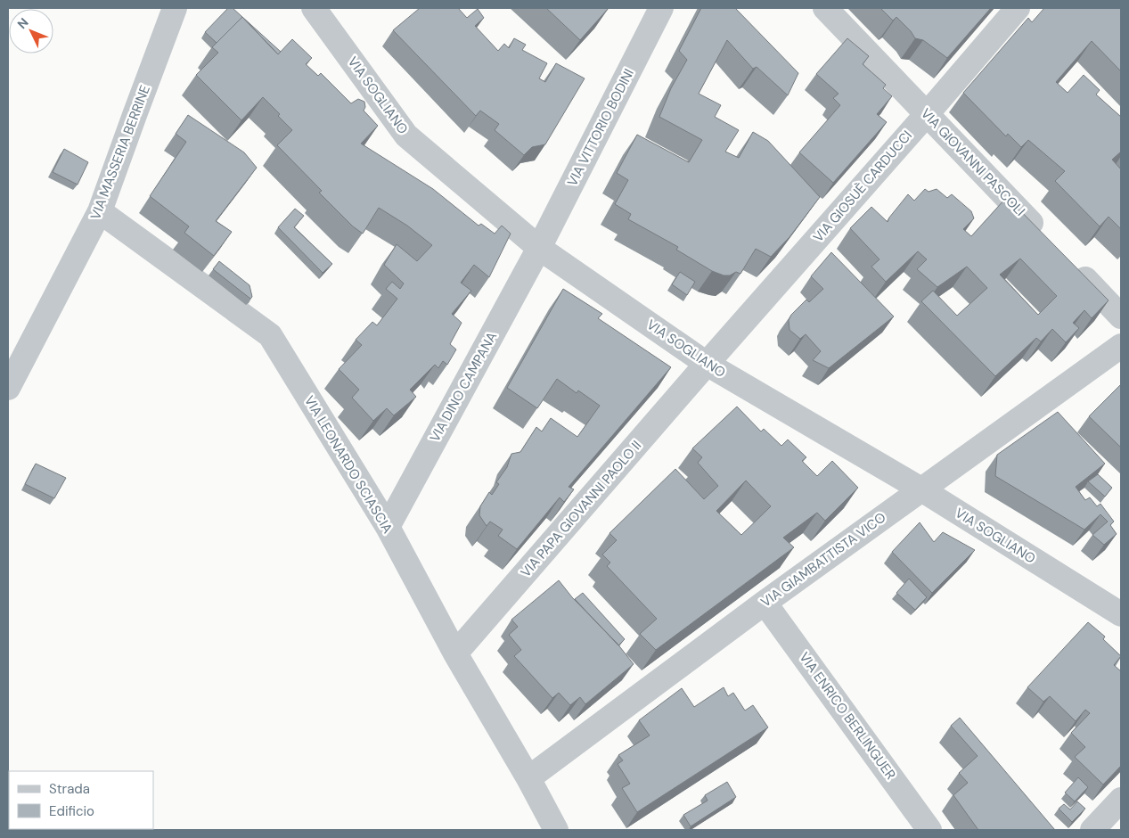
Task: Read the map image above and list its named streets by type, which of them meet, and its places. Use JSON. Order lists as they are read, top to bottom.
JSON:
{
  "streets": {
    "street": [
      "VIA SOGLIANO",
      "VIA VITTORIO BODINI",
      "VIA MASSERIA BERRINE",
      "VIA GIOVANNI PASCOLI",
      "VIA GIOSUÈ CARDUCCI",
      "VIA DINO CAMPANA",
      "VIA LEONARDO SCIASCIA",
      "VIA PAPA GIOVANNI PAOLO II",
      "VIA GIAMBATTISTA VICO",
      "VIA ENRICO BERLINGUER"
    ]
  },
  "crossings": [
    ["VIA SOGLIANO", "VIA VITTORIO BODINI"],
    ["VIA SOGLIANO", "VIA GIOSUÈ CARDUCCI"],
    ["VIA SOGLIANO", "VIA DINO CAMPANA"],
    ["VIA SOGLIANO", "VIA PAPA GIOVANNI PAOLO II"],
    ["VIA SOGLIANO", "VIA GIAMBATTISTA VICO"],
    ["VIA VITTORIO BODINI", "VIA DINO CAMPANA"],
    ["VIA MASSERIA BERRINE", "VIA LEONARDO SCIASCIA"],
    ["VIA GIOVANNI PASCOLI", "VIA GIOSUÈ CARDUCCI"],
    ["VIA GIOSUÈ CARDUCCI", "VIA PAPA GIOVANNI PAOLO II"],
    ["VIA DINO CAMPANA", "VIA LEONARDO SCIASCIA"],
    ["VIA LEONARDO SCIASCIA", "VIA PAPA GIOVANNI PAOLO II"],
    ["VIA LEONARDO SCIASCIA", "VIA GIAMBATTISTA VICO"],
    ["VIA GIAMBATTISTA VICO", "VIA ENRICO BERLINGUER"]
  ],
  "legend": ["Strada", "Edificio"],
  "north": "top left"
}
